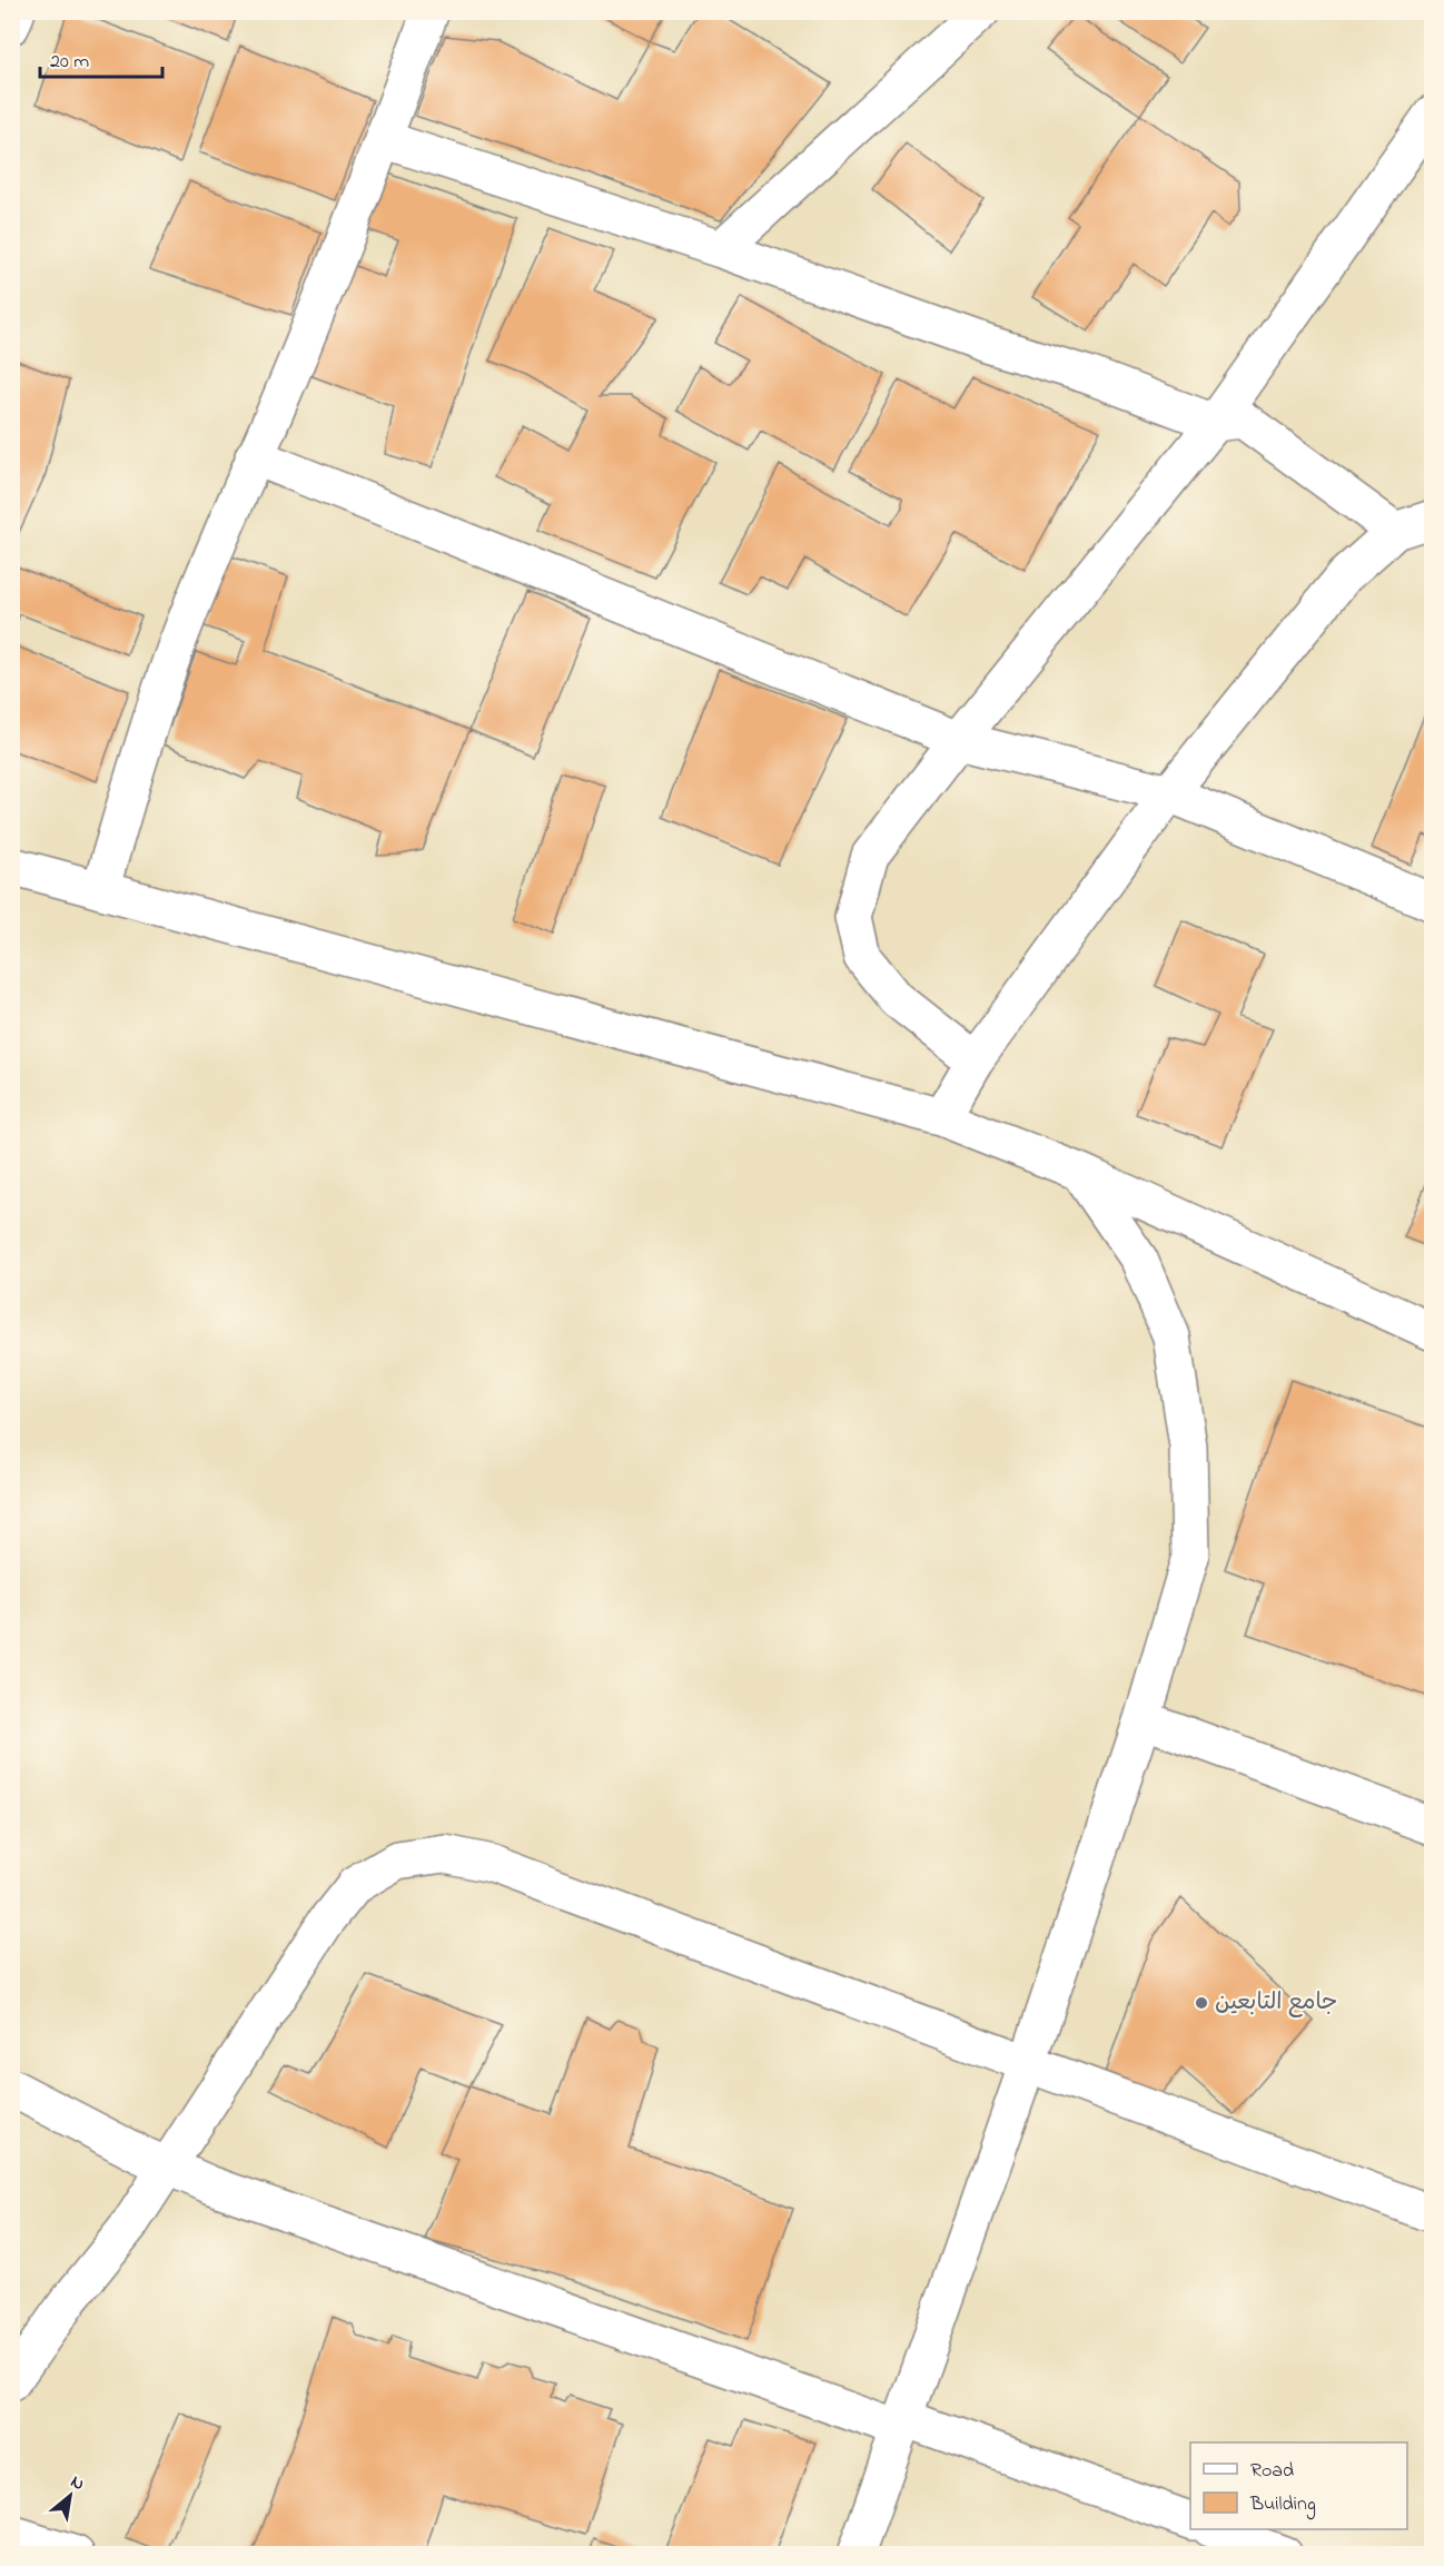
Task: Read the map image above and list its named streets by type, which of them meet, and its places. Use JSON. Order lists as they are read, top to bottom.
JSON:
{
  "places": ["جامع التابعين"],
  "legend": ["Road", "Building"],
  "scale_bar": "20 m",
  "north": "top right"
}
